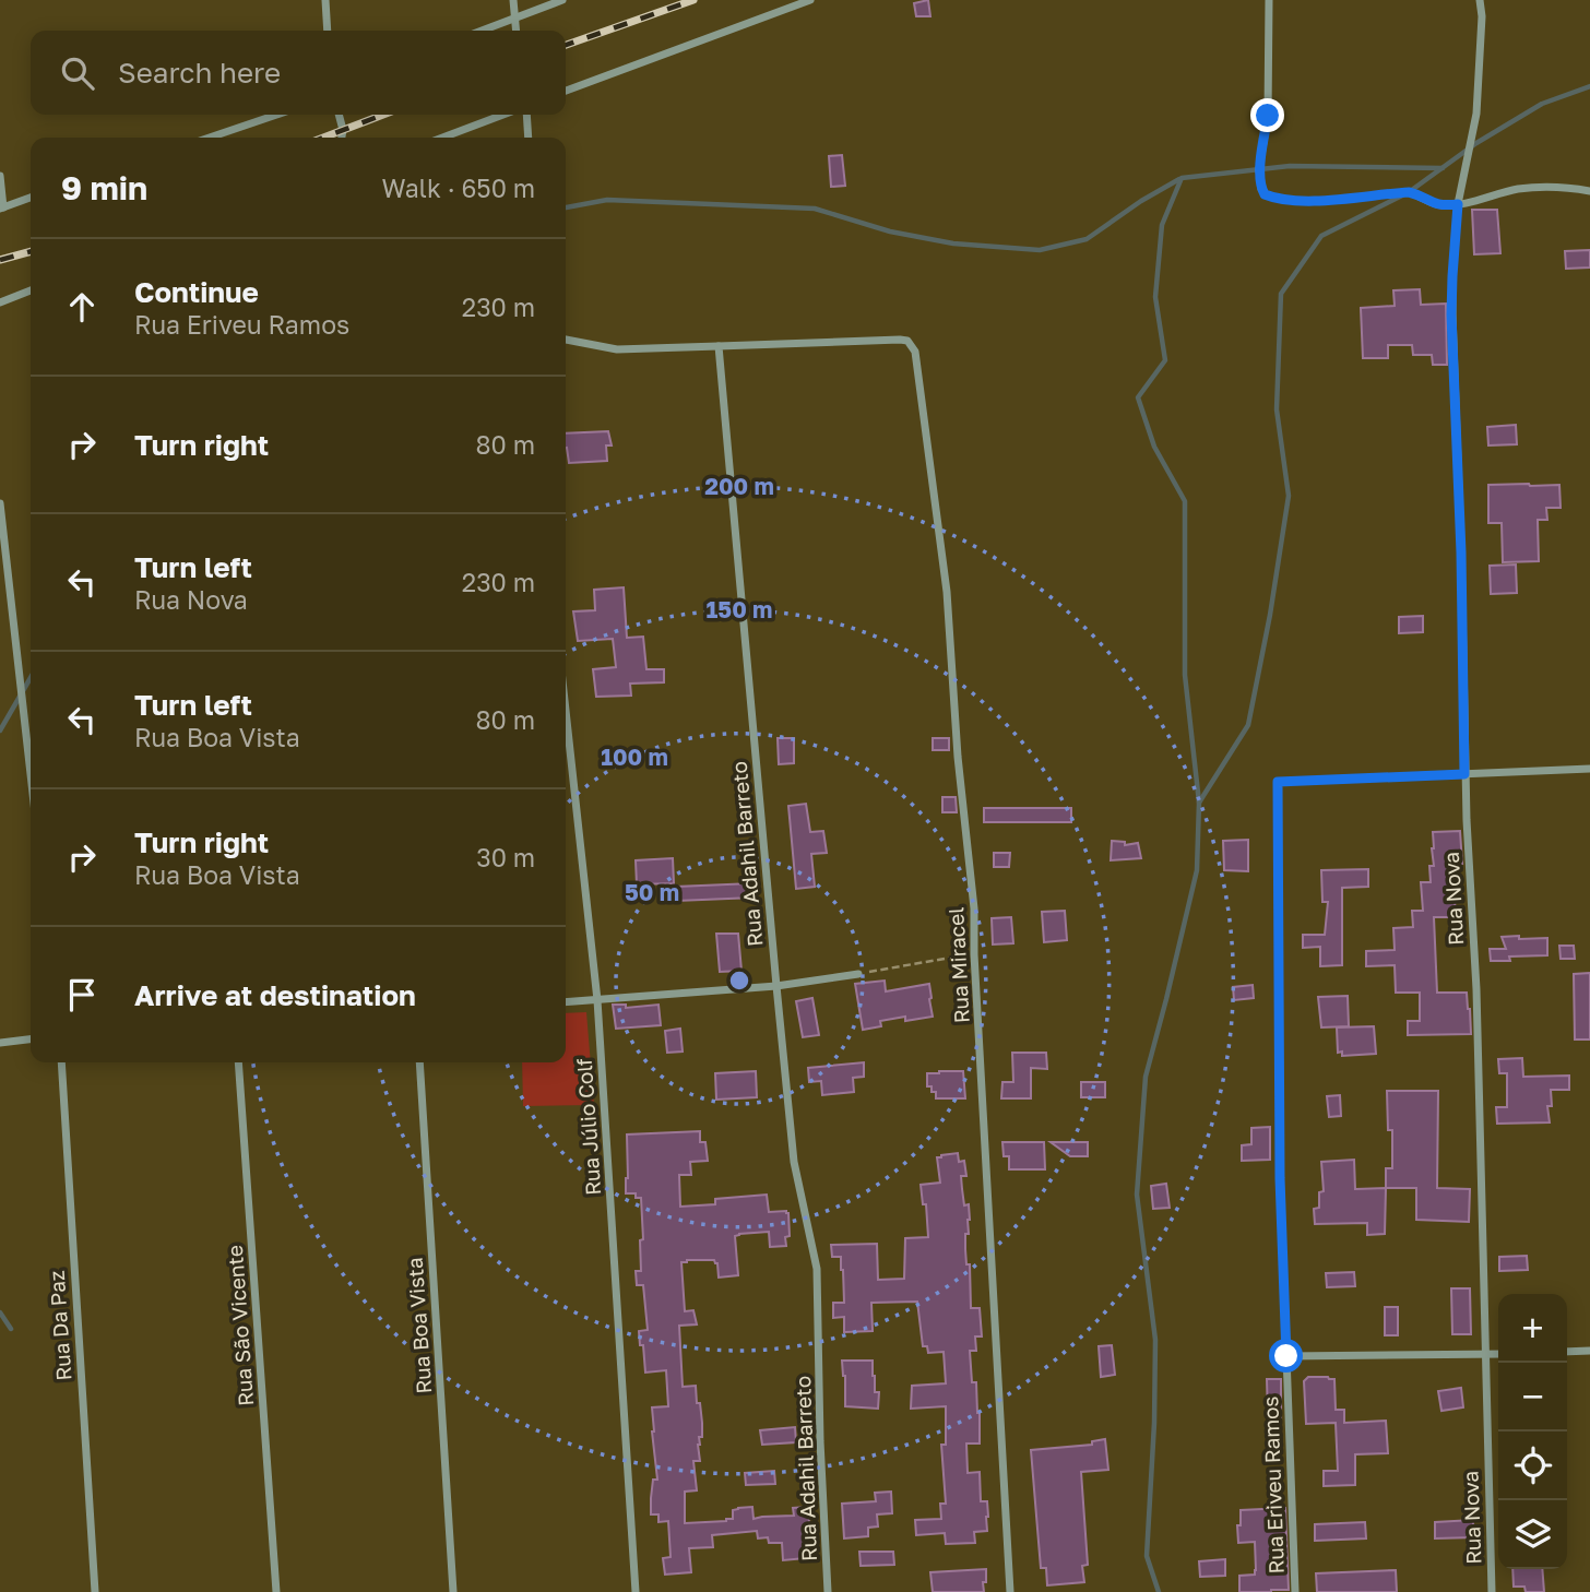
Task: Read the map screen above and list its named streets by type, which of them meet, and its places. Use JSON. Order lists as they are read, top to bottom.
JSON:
{
  "streets": {
    "street": [
      "Rua Adahil Barreto",
      "Rua Nova",
      "Rua Miracel",
      "Rua Júlio Colf",
      "Rua Da Paz",
      "Rua São Vicente",
      "Rua Boa Vista",
      "Rua Eriveu Ramos"
    ]
  },
  "crossings": [
    ["Rua Adahil Barreto", "Rua Miracel"],
    ["Rua Nova", "Rua Eriveu Ramos"]
  ],
  "page": {
    "search": "Search here",
    "heading": ["9 min", "Walk · 650 m"],
    "list": [
      ["Continue", "Rua Eriveu Ramos", "230 m"],
      ["Turn right", "80 m"],
      ["Turn left", "Rua Nova", "230 m"],
      ["Turn left", "Rua Boa Vista", "80 m"],
      ["Turn right", "Rua Boa Vista", "30 m"],
      "Arrive at destination"
    ],
    "map_buttons": ["+", "−"]
  },
  "rings": [
    "200 m",
    "150 m",
    "100 m",
    "50 m"
  ]
}
